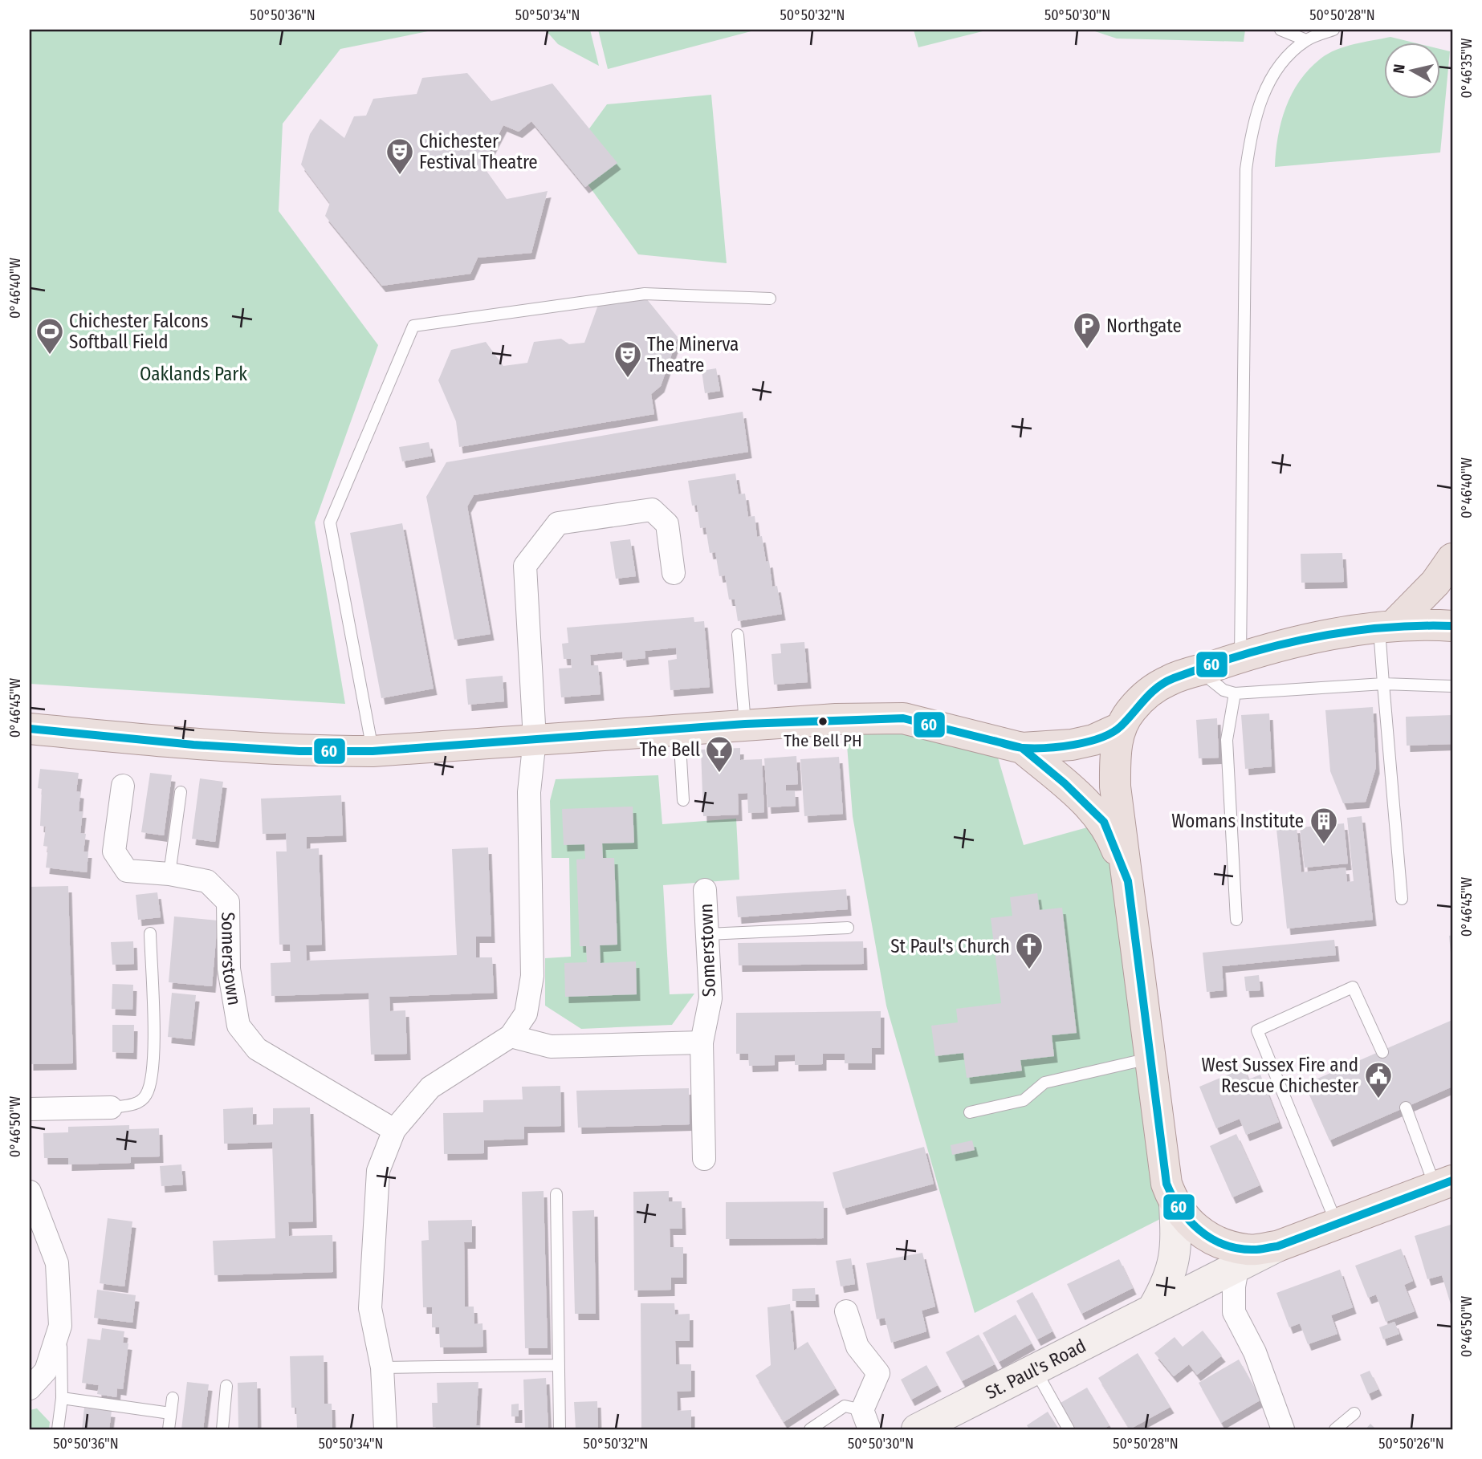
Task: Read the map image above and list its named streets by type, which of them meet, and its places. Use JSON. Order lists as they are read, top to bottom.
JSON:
{
  "streets": {
    "main road": ["St. Paul's Road"],
    "street": ["Somerstown"]
  },
  "parks": ["Oaklands Park"],
  "places": {
    "theatre": ["Chichester Festival Theatre", "The Minerva Theatre"],
    "parking": ["Northgate"],
    "sports": ["Chichester Falcons Softball Field"],
    "other": ["The Bell PH"],
    "bar": ["The Bell"],
    "building": ["Womans Institute"],
    "church": ["St Paul's Church"],
    "public building": ["West Sussex Fire and Rescue Chichester"]
  },
  "lines": ["transit line 60"],
  "north": "left",
  "coordinates": [
    "50°50'36\"N",
    "50°50'34\"N",
    "50°50'32\"N",
    "50°50'30\"N",
    "50°50'28\"N",
    "0°46'35\"W",
    "0°46'40\"W",
    "0°46'45\"W",
    "0°46'50\"W",
    "50°50'26\"N"
  ]
}
